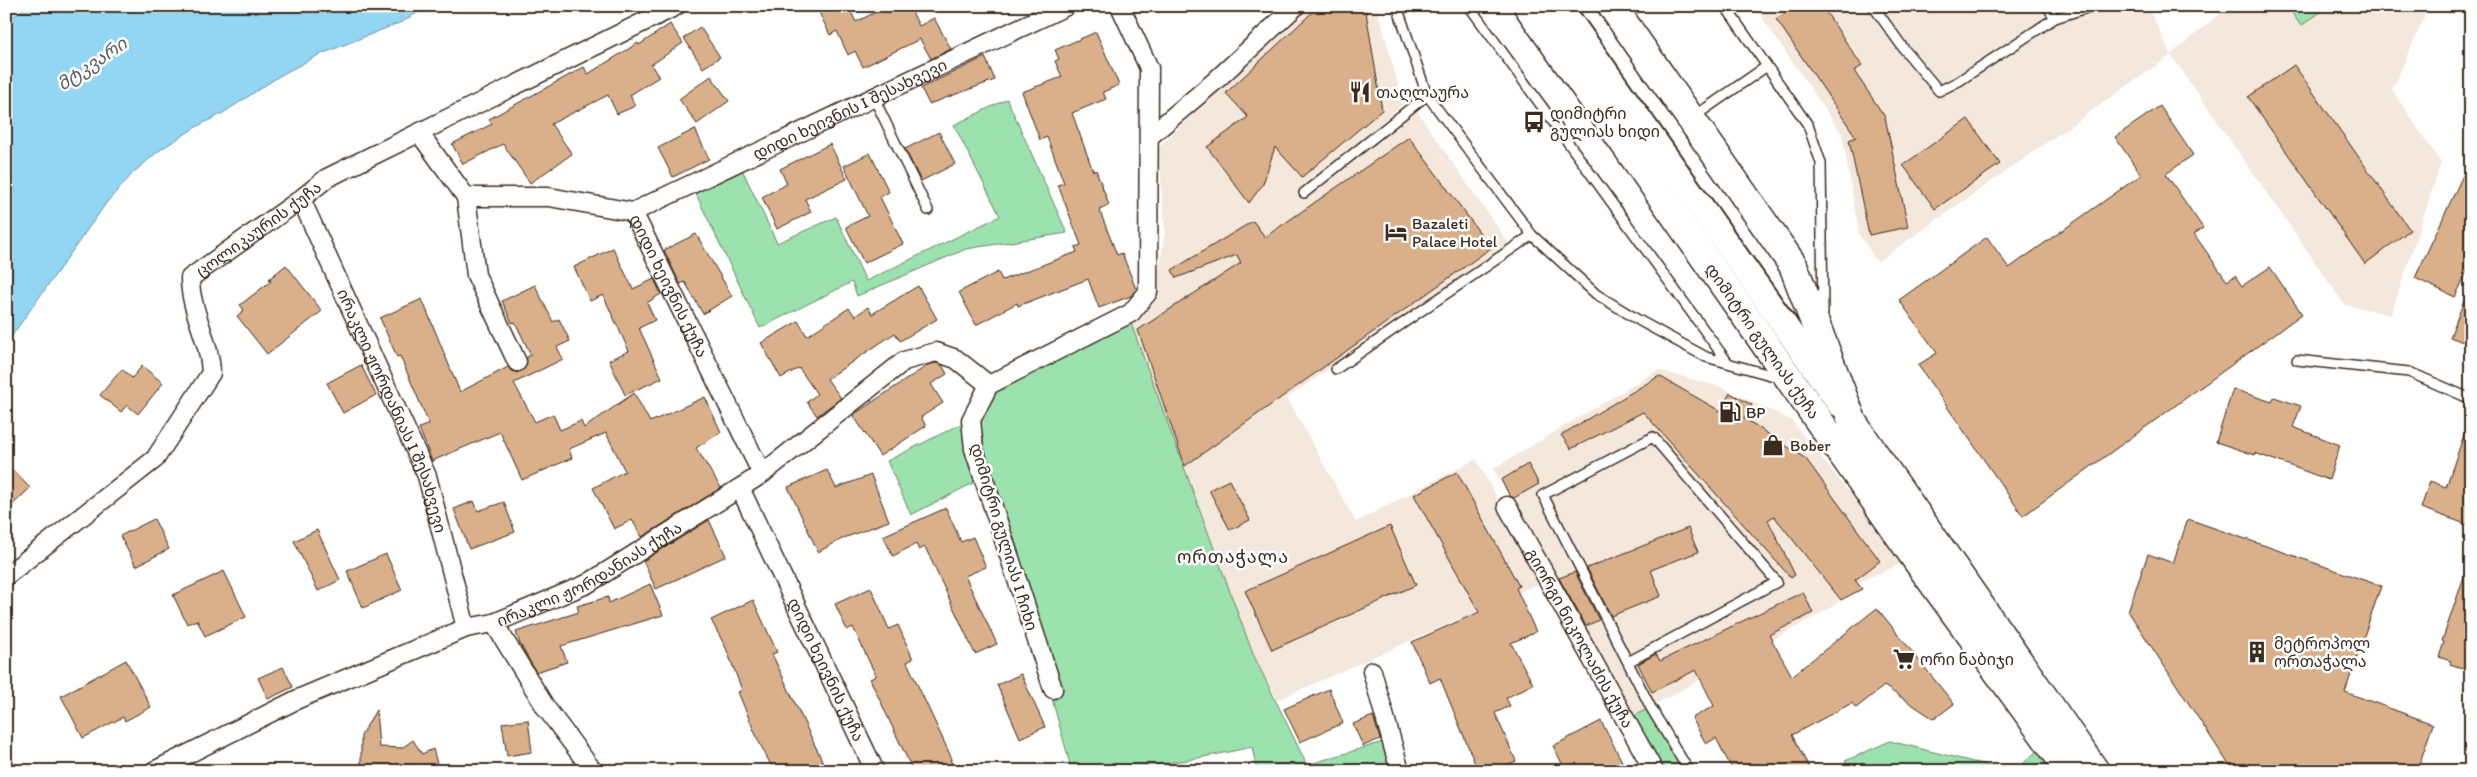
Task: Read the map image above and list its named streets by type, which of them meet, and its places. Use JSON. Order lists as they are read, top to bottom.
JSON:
{
  "streets": {
    "highway": ["დიმიტრი გულიას ქუჩა"],
    "street": [
      "დიდი ხეივნის I შესახვევი",
      "ცოლიკაურის ქუჩა",
      "დიდი ხეივნის ქუჩა",
      "ირაკლი ჟორდანიას I შესახვევი",
      "დიმიტრი გულიას I ჩიხი",
      "ირაკლი ჟორდანიას ქუჩა",
      "გიორგი ნიკოლაძის ქუჩა"
    ]
  },
  "crossings": [
    ["დიდი ხეივნის I შესახვევი", "დიდი ხეივნის ქუჩა"],
    ["ცოლიკაურის ქუჩა", "ირაკლი ჟორდანიას I შესახვევი"],
    ["დიდი ხეივნის ქუჩა", "ირაკლი ჟორდანიას ქუჩა"],
    ["ირაკლი ჟორდანიას I შესახვევი", "ირაკლი ჟორდანიას ქუჩა"],
    ["დიმიტრი გულიას I ჩიხი", "ირაკლი ჟორდანიას ქუჩა"]
  ],
  "districts": ["ორთაჭალა"],
  "water": ["მტკვარი"],
  "places": {
    "restaurant": ["თაღლაურა"],
    "bus stop": ["დიმიტრი გულიას ხიდი"],
    "hotel": ["Bazaleti Palace Hotel"],
    "fuel station": ["BP"],
    "shop": ["Bober"],
    "building": ["მეტროპოლ ორთაჭალა"],
    "supermarket": ["ორი ნაბიჯი"]
  }
}
